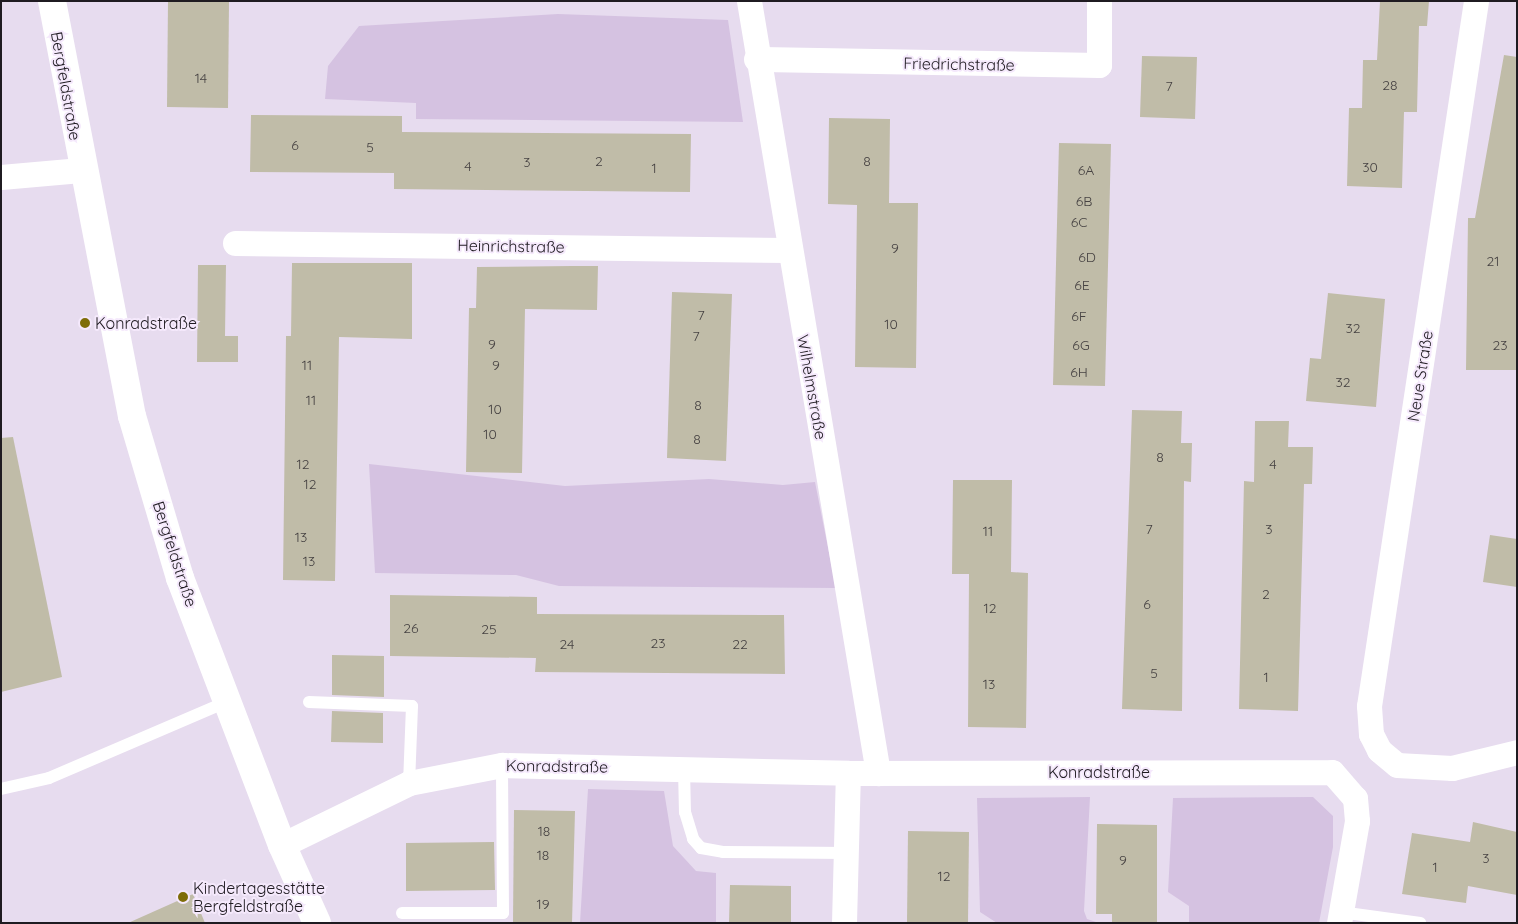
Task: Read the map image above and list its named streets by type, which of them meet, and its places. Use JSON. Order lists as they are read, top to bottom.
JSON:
{
  "streets": {
    "street": [
      "Friedrichstraße",
      "Bergfeldstraße",
      "Heinrichstraße",
      "Neue Straße",
      "Wilhelmstraße",
      "Konradstraße"
    ]
  },
  "crossings": [
    ["Friedrichstraße", "Wilhelmstraße"],
    ["Bergfeldstraße", "Konradstraße"],
    ["Heinrichstraße", "Wilhelmstraße"],
    ["Wilhelmstraße", "Konradstraße"]
  ],
  "places": ["Konradstraße", "Kindertagesstätte Bergfeldstraße"],
  "house_numbers": [
    "14",
    "28",
    "7",
    "6",
    "5",
    "2",
    "8",
    "3",
    "4",
    "30",
    "1",
    "6A",
    "6B",
    "6C",
    "9",
    "6D",
    "21",
    "6E",
    "7",
    "6F",
    "10",
    "32",
    "7",
    "9",
    "6G",
    "23",
    "11",
    "9",
    "6H",
    "32",
    "11",
    "8",
    "10",
    "10",
    "8",
    "8",
    "12",
    "4",
    "12",
    "7",
    "3",
    "11",
    "13",
    "13",
    "2",
    "6",
    "12",
    "26",
    "25",
    "23",
    "24",
    "22",
    "5",
    "1",
    "13",
    "18",
    "18",
    "3",
    "9",
    "1",
    "12",
    "19"
  ]
}
